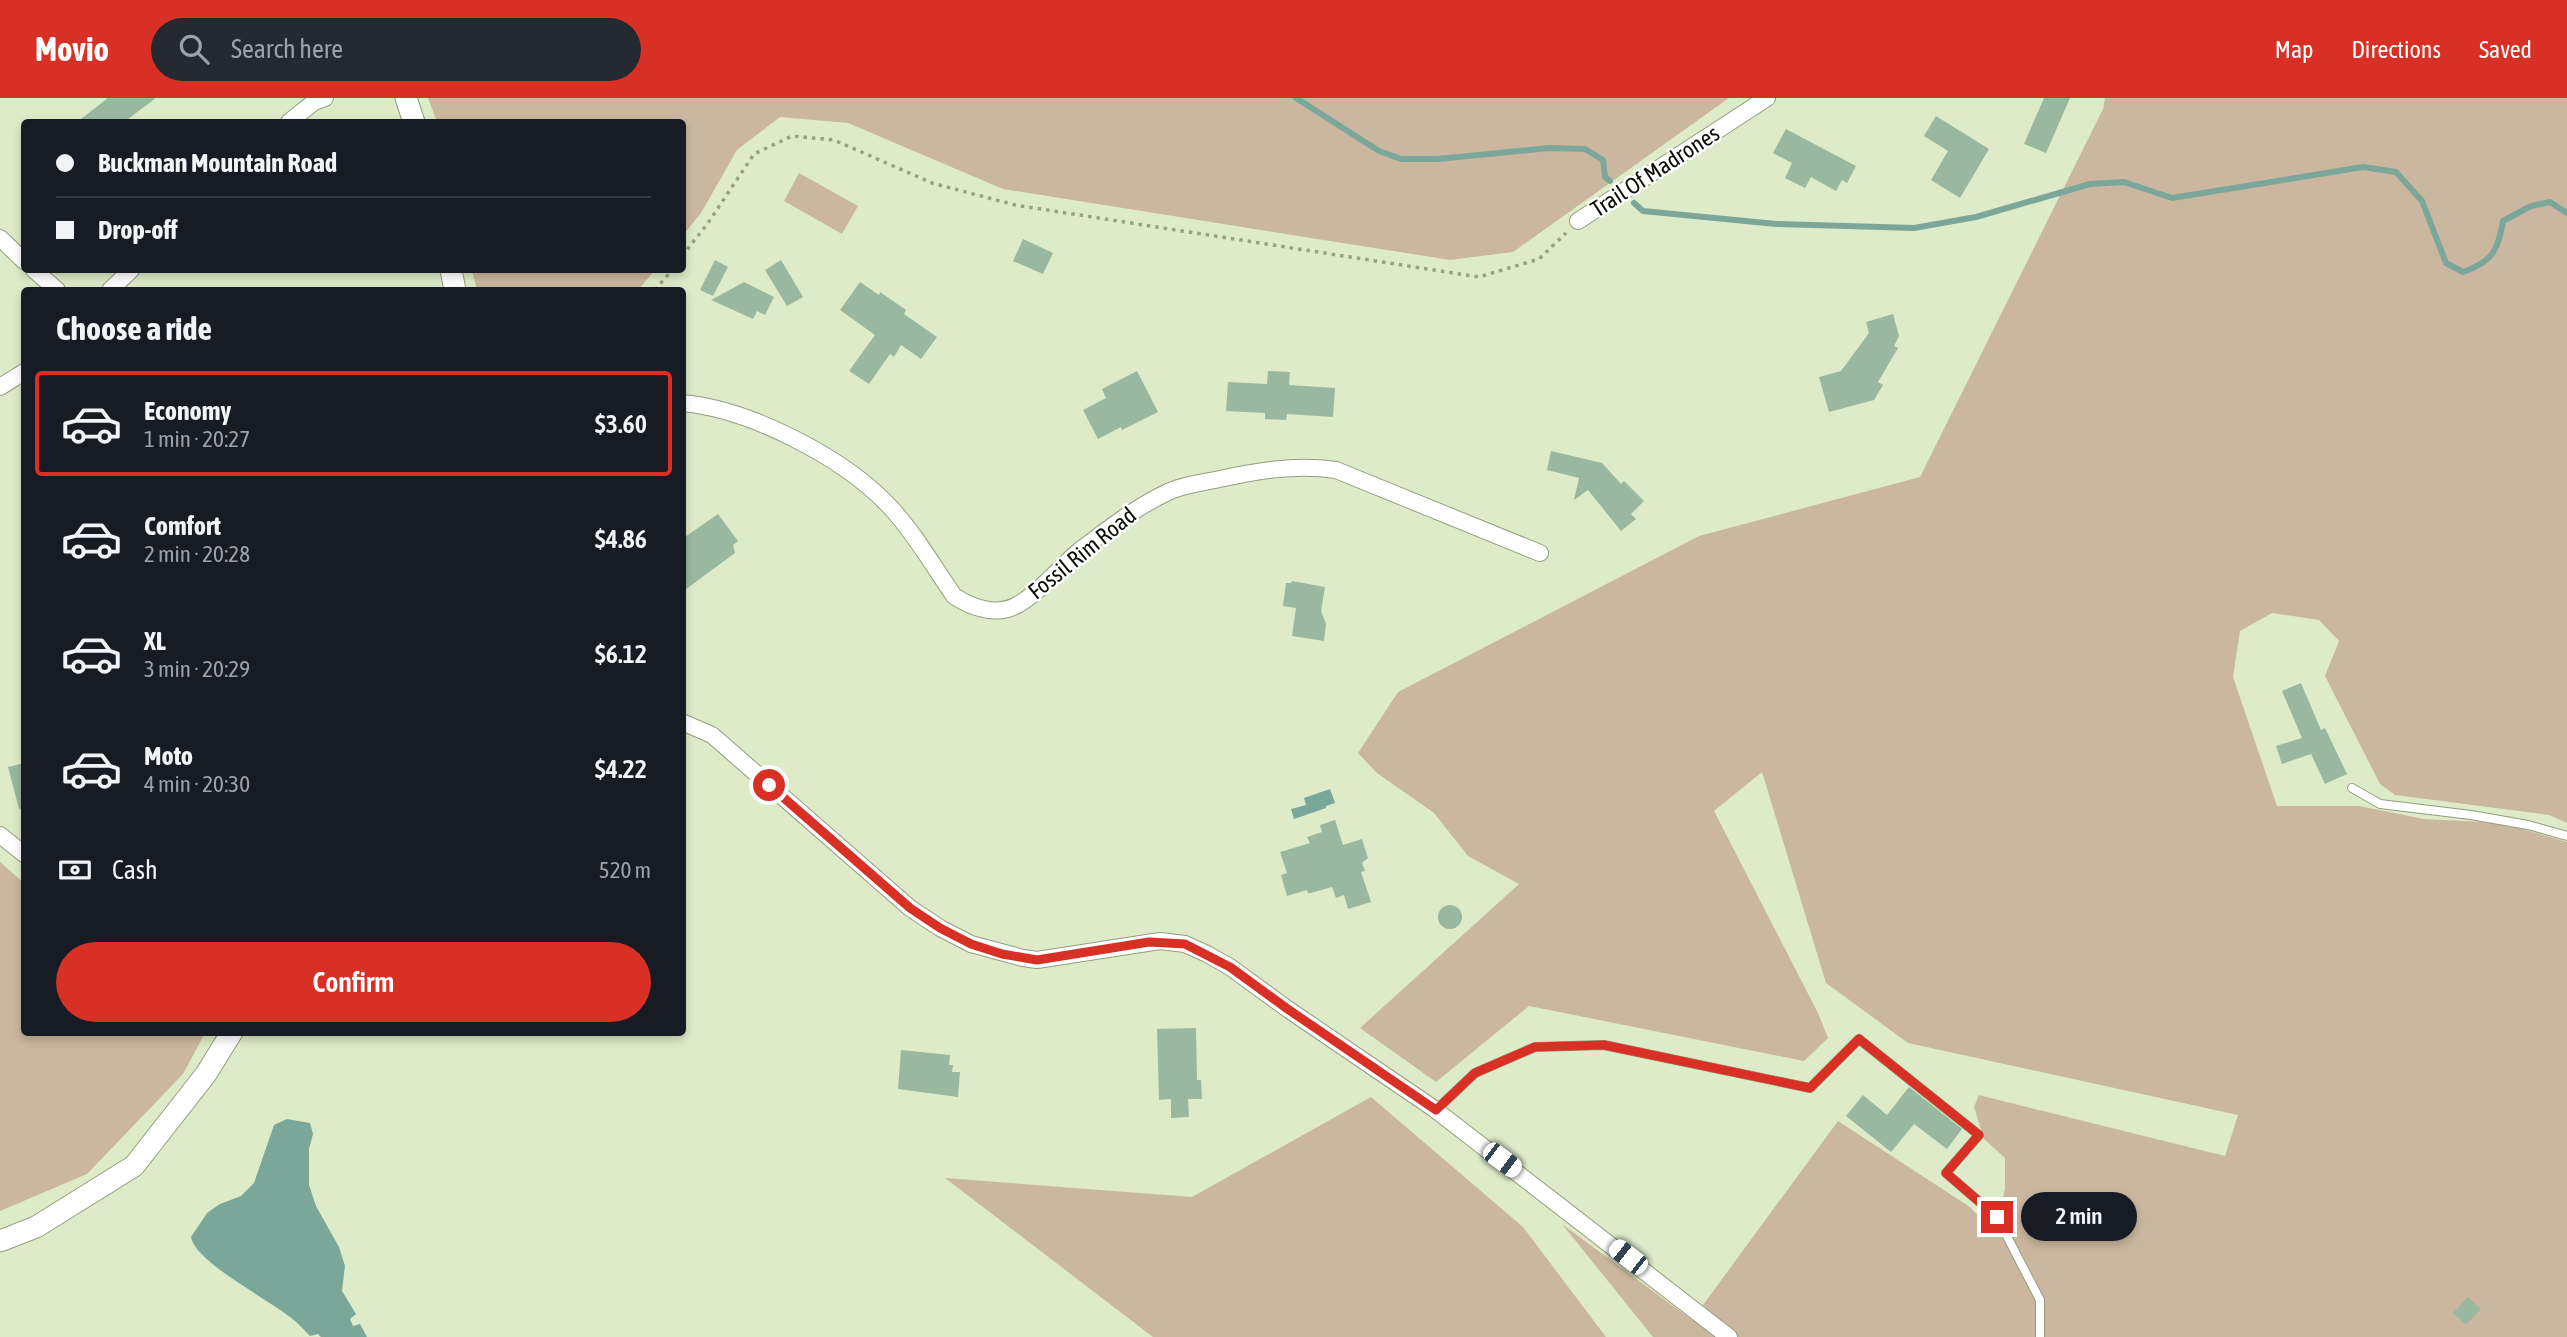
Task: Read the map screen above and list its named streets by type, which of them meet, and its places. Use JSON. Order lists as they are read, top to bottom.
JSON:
{
  "streets": {
    "street": ["Trail Of Madrones", "Fossil Rim Road"]
  },
  "page": {
    "header": "Movio",
    "search": "Search here",
    "nav": ["Map", "Directions", "Saved"],
    "banner": ["Buckman Mountain Road", "Drop-off"],
    "heading": "Choose a ride",
    "list": [
      {
        "name": "Economy",
        "note": "1 min · 20:27",
        "value": "$3.60"
      },
      {
        "name": "Comfort",
        "note": "2 min · 20:28",
        "value": "$4.86"
      },
      {
        "name": "XL",
        "note": "3 min · 20:29",
        "value": "$6.12"
      },
      {
        "name": "Moto",
        "note": "4 min · 20:30",
        "value": "$4.22"
      }
    ],
    "pay": ["Cash", "520 m"],
    "buttons": "Confirm",
    "bubble": "2 min"
  }
}
